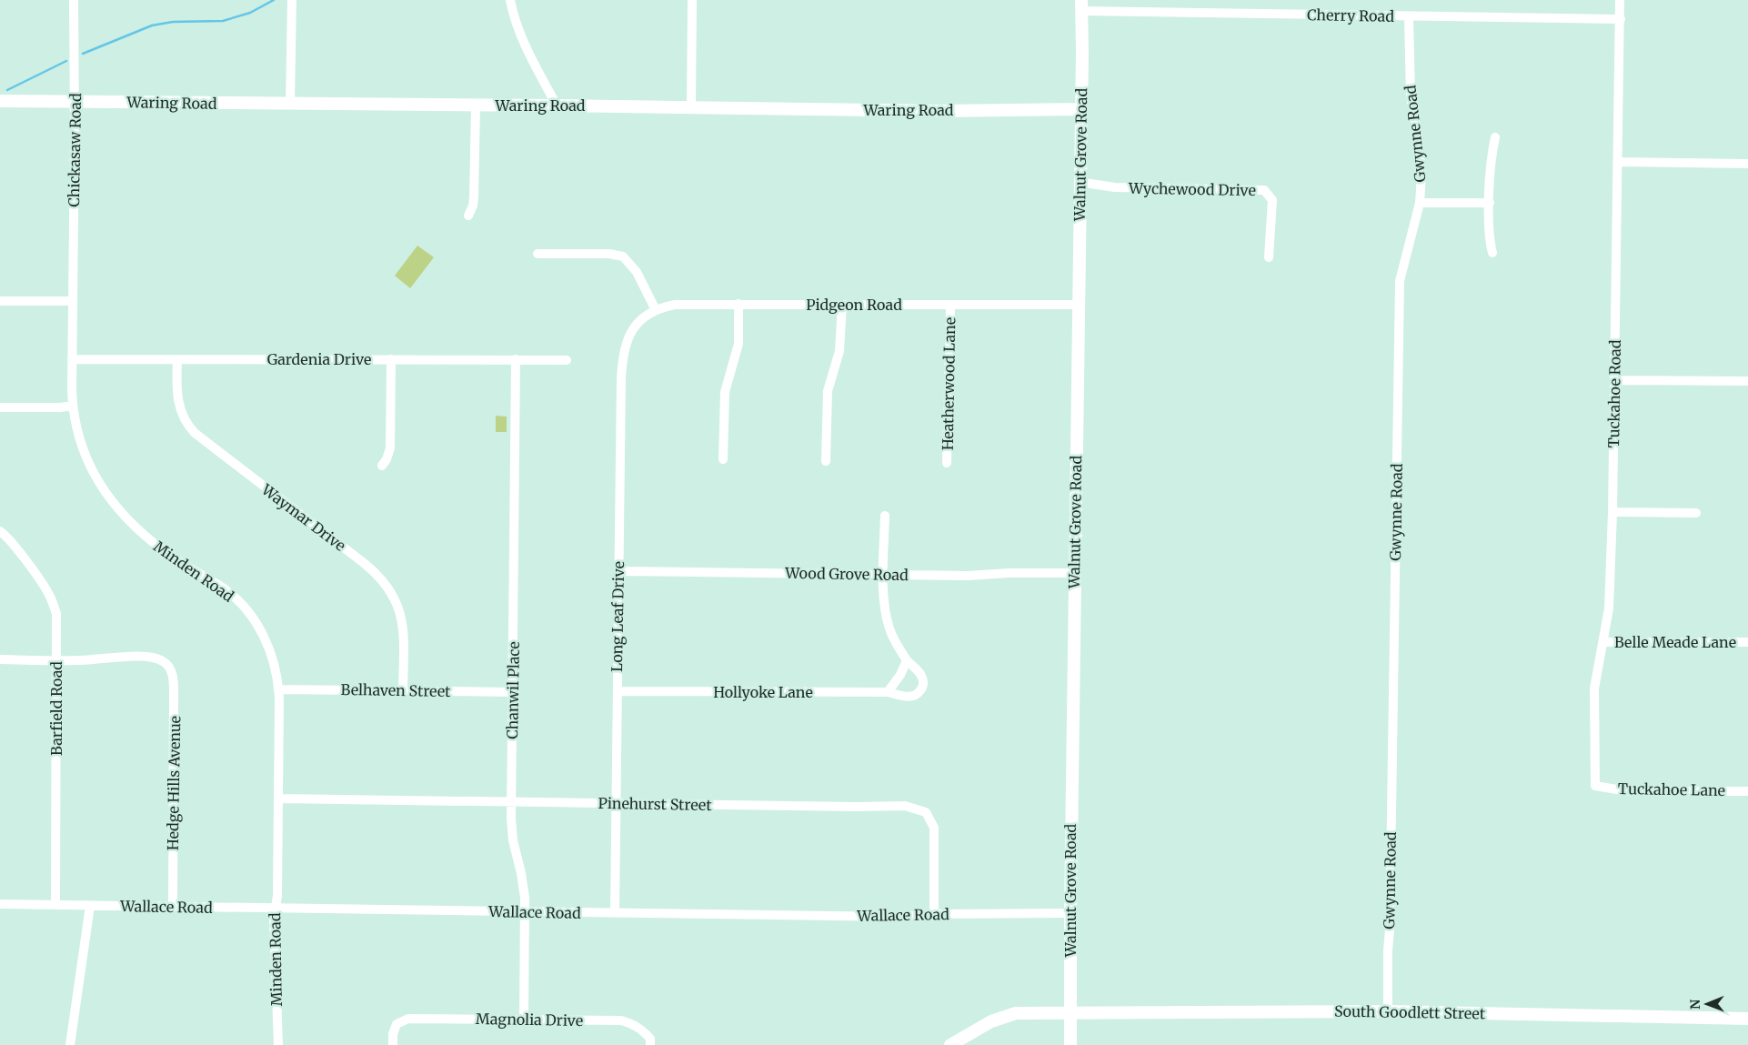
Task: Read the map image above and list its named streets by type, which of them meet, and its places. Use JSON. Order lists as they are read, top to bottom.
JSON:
{
  "streets": {
    "main road": ["Waring Road", "Walnut Grove Road", "South Goodlett Street"],
    "street": [
      "Cherry Road",
      "Gwynne Road",
      "Chickasaw Road",
      "Wychewood Drive",
      "Pidgeon Road",
      "Gardenia Drive",
      "Heatherwood Lane",
      "Tuckahoe Road",
      "Waymar Drive",
      "Minden Road",
      "Wood Grove Road",
      "Long Leaf Drive",
      "Belle Meade Lane",
      "Belhaven Street",
      "Chanwil Place",
      "Hollyoke Lane",
      "Barfield Road",
      "Hedge Hills Avenue",
      "Tuckahoe Lane",
      "Pinehurst Street",
      "Wallace Road",
      "Magnolia Drive"
    ]
  },
  "crossings": [
    ["Cherry Road", "Gwynne Road"],
    ["Cherry Road", "Walnut Grove Road"],
    ["Cherry Road", "Tuckahoe Road"],
    ["Waring Road", "Chickasaw Road"],
    ["Waring Road", "Walnut Grove Road"],
    ["Gwynne Road", "South Goodlett Street"],
    ["Chickasaw Road", "Minden Road"],
    ["Walnut Grove Road", "Wychewood Drive"],
    ["Walnut Grove Road", "Pidgeon Road"],
    ["Walnut Grove Road", "Wood Grove Road"],
    ["Walnut Grove Road", "Wallace Road"],
    ["Walnut Grove Road", "South Goodlett Street"],
    ["Pidgeon Road", "Heatherwood Lane"],
    ["Pidgeon Road", "Long Leaf Drive"],
    ["Gardenia Drive", "Waymar Drive"],
    ["Gardenia Drive", "Minden Road"],
    ["Gardenia Drive", "Chanwil Place"],
    ["Tuckahoe Road", "Belle Meade Lane"],
    ["Tuckahoe Road", "Tuckahoe Lane"],
    ["Waymar Drive", "Belhaven Street"],
    ["Minden Road", "Belhaven Street"],
    ["Minden Road", "Pinehurst Street"],
    ["Minden Road", "Wallace Road"],
    ["Wood Grove Road", "Long Leaf Drive"],
    ["Long Leaf Drive", "Hollyoke Lane"],
    ["Long Leaf Drive", "Pinehurst Street"],
    ["Long Leaf Drive", "Wallace Road"],
    ["Belhaven Street", "Chanwil Place"],
    ["Chanwil Place", "Pinehurst Street"],
    ["Chanwil Place", "Wallace Road"],
    ["Chanwil Place", "Magnolia Drive"],
    ["Barfield Road", "Hedge Hills Avenue"],
    ["Barfield Road", "Wallace Road"],
    ["Hedge Hills Avenue", "Wallace Road"],
    ["Pinehurst Street", "Wallace Road"]
  ],
  "north": "left"
}
